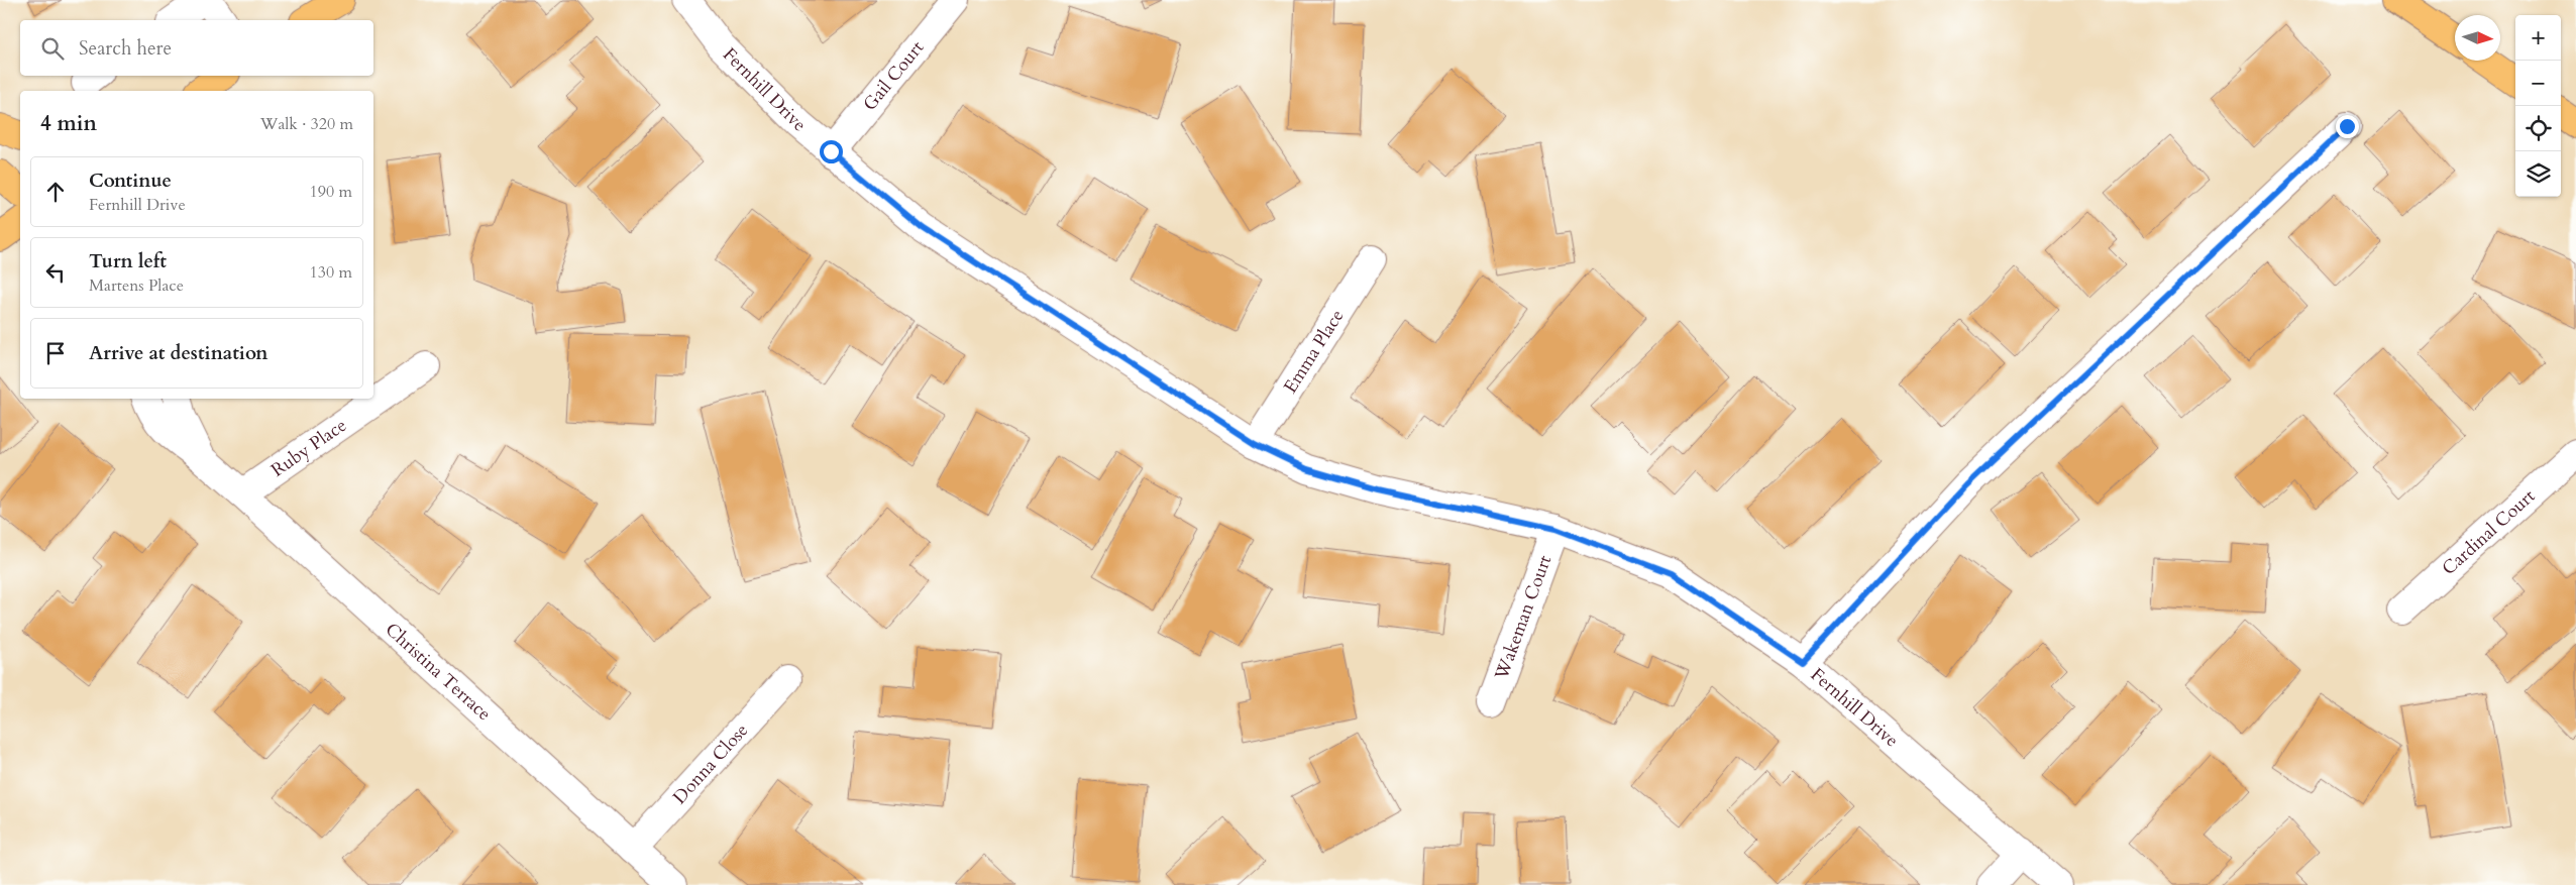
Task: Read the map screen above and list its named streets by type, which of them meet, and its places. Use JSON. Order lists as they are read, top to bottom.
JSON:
{
  "streets": {
    "street": [
      "Gail Court",
      "Fernhill Drive",
      "Emma Place",
      "Ruby Place",
      "Cardinal Court",
      "Wakeman Court",
      "Christina Terrace",
      "Donna Close"
    ]
  },
  "crossings": [
    ["Gail Court", "Fernhill Drive"],
    ["Fernhill Drive", "Emma Place"],
    ["Fernhill Drive", "Wakeman Court"],
    ["Ruby Place", "Christina Terrace"],
    ["Christina Terrace", "Donna Close"]
  ],
  "north": "right",
  "page": {
    "map_buttons": ["+", "−"],
    "search": "Search here",
    "heading": ["4 min", "Walk · 320 m"],
    "list": [
      ["Continue", "Fernhill Drive", "190 m"],
      ["Turn left", "Martens Place", "130 m"],
      "Arrive at destination"
    ]
  }
}
